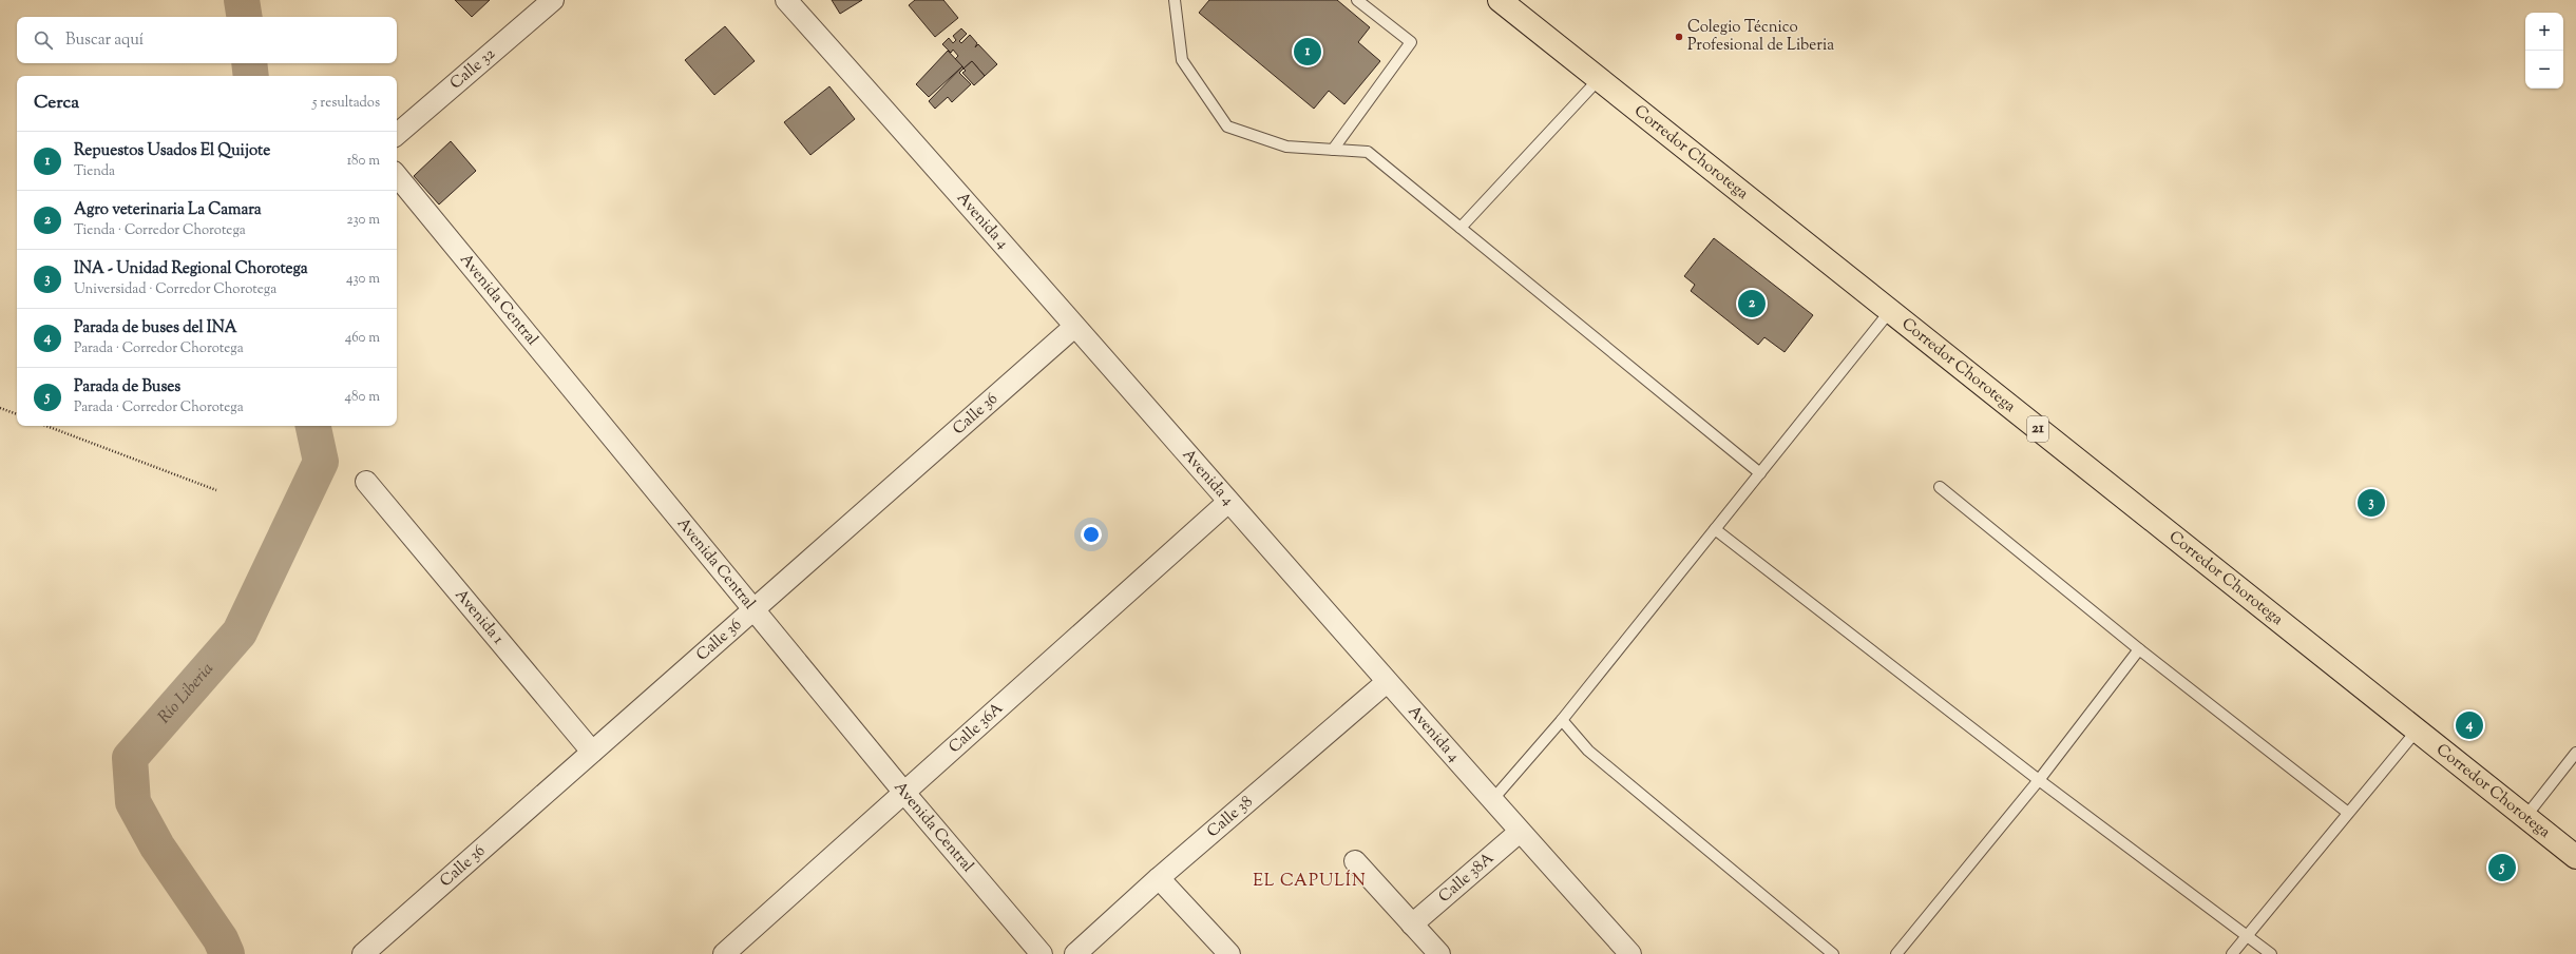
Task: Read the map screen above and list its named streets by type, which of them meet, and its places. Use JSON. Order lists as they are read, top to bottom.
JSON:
{
  "streets": {
    "main road": ["Corredor Chorotega", "21"],
    "street": [
      "Calle 32",
      "Avenida 4",
      "Avenida Central",
      "Calle 36",
      "Avenida 1",
      "Calle 36A",
      "Calle 38",
      "Calle 38A"
    ]
  },
  "crossings": [
    ["Avenida 4", "Calle 36"],
    ["Avenida 4", "Calle 36A"],
    ["Avenida 4", "Calle 38"],
    ["Avenida 4", "Calle 38A"],
    ["Avenida Central", "Calle 36"],
    ["Avenida Central", "Calle 36A"],
    ["Calle 36", "Avenida 1"]
  ],
  "districts": ["EL CAPULÍN"],
  "water": ["Río Liberia"],
  "places": ["Colegio Técnico Profesional de Liberia"],
  "page": {
    "map_buttons": ["+", "−"],
    "search": "Buscar aquí",
    "pins": [
      "1",
      "2",
      "3",
      "4",
      "5"
    ],
    "heading": ["Cerca", "5 resultados"],
    "list": [
      {
        "mark": "1",
        "name": "Repuestos Usados El Quijote",
        "note": "Tienda",
        "value": "180 m"
      },
      {
        "mark": "2",
        "name": "Agro veterinaria La Camara",
        "note": "Tienda · Corredor Chorotega",
        "value": "230 m"
      },
      {
        "mark": "3",
        "name": "INA - Unidad Regional Chorotega",
        "note": "Universidad · Corredor Chorotega",
        "value": "430 m"
      },
      {
        "mark": "4",
        "name": "Parada de buses del INA",
        "note": "Parada · Corredor Chorotega",
        "value": "460 m"
      },
      {
        "mark": "5",
        "name": "Parada de Buses",
        "note": "Parada · Corredor Chorotega",
        "value": "480 m"
      }
    ]
  }
}
